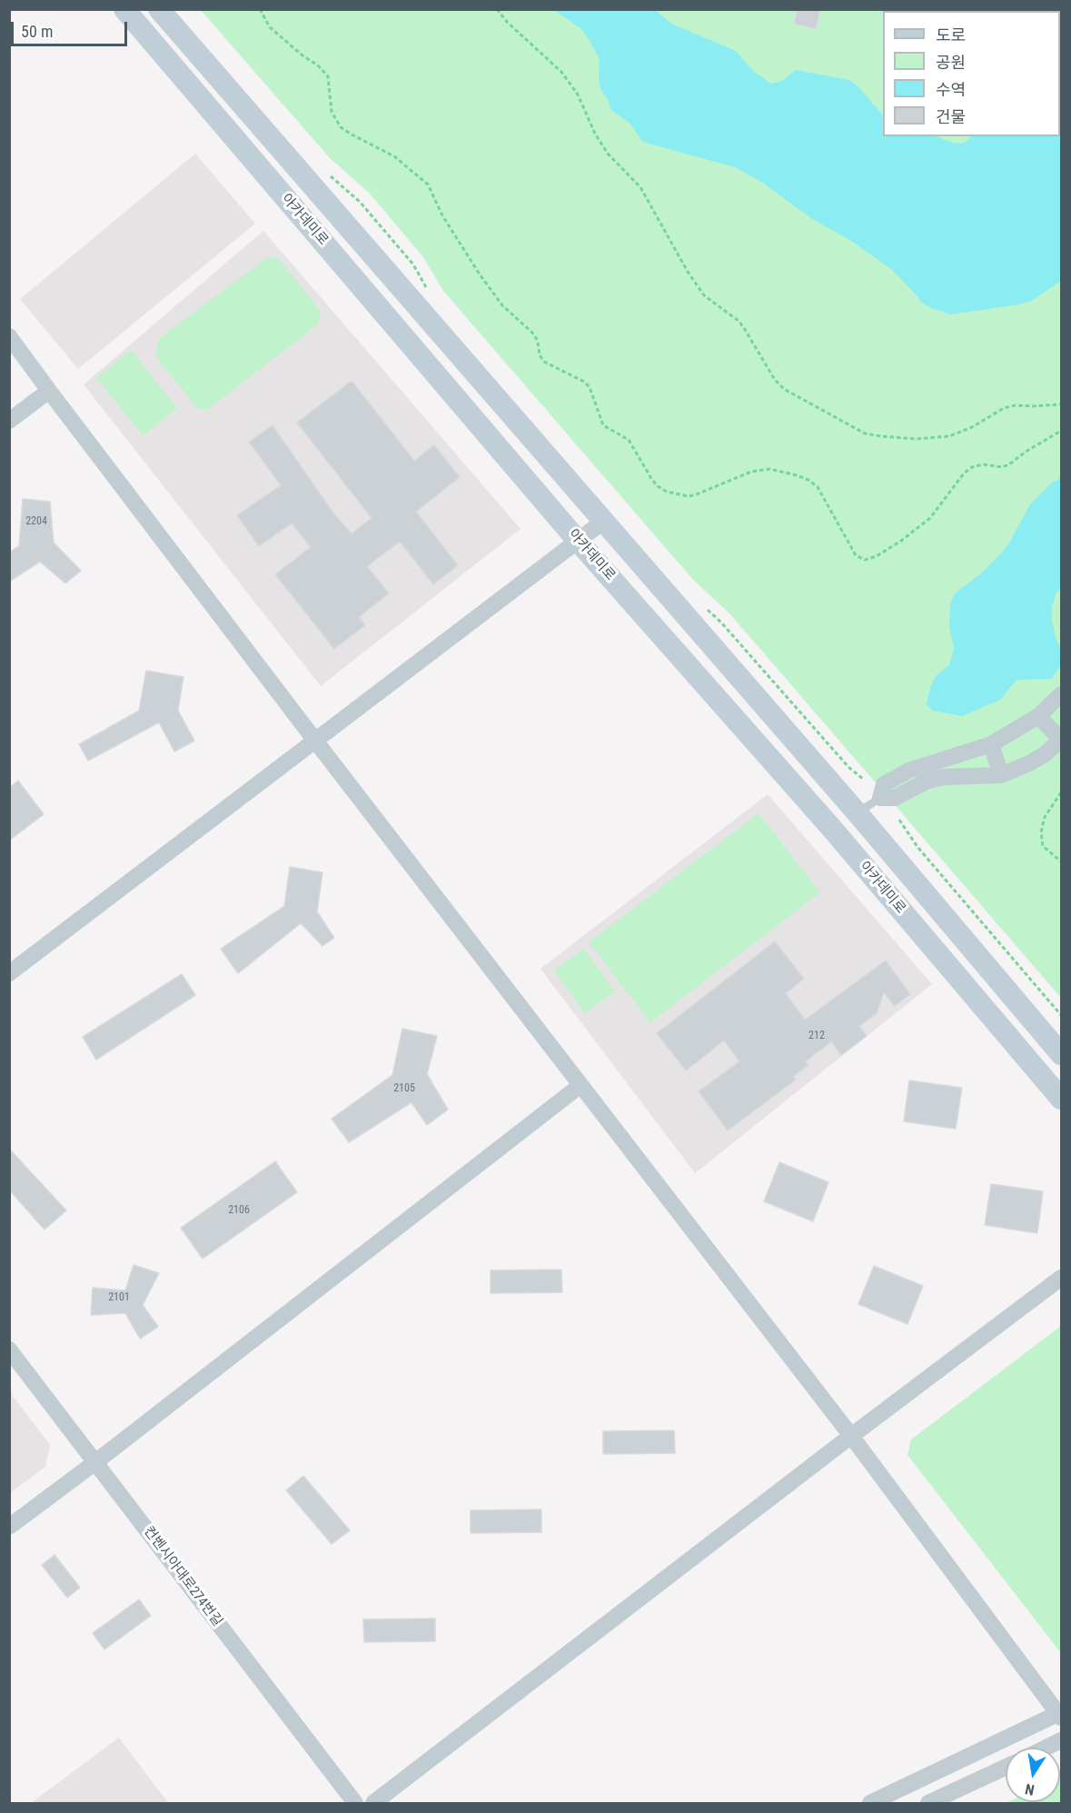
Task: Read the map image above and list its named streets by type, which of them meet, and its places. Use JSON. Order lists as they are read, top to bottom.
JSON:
{
  "streets": {
    "main road": ["아카데미로"],
    "street": ["컨벤시아대로274번길"]
  },
  "house_numbers": [
    "2204",
    "212",
    "2105",
    "2106",
    "2101"
  ],
  "legend": [
    "도로",
    "공원",
    "수역",
    "건물"
  ],
  "scale_bar": "50 m",
  "north": "bottom"
}
